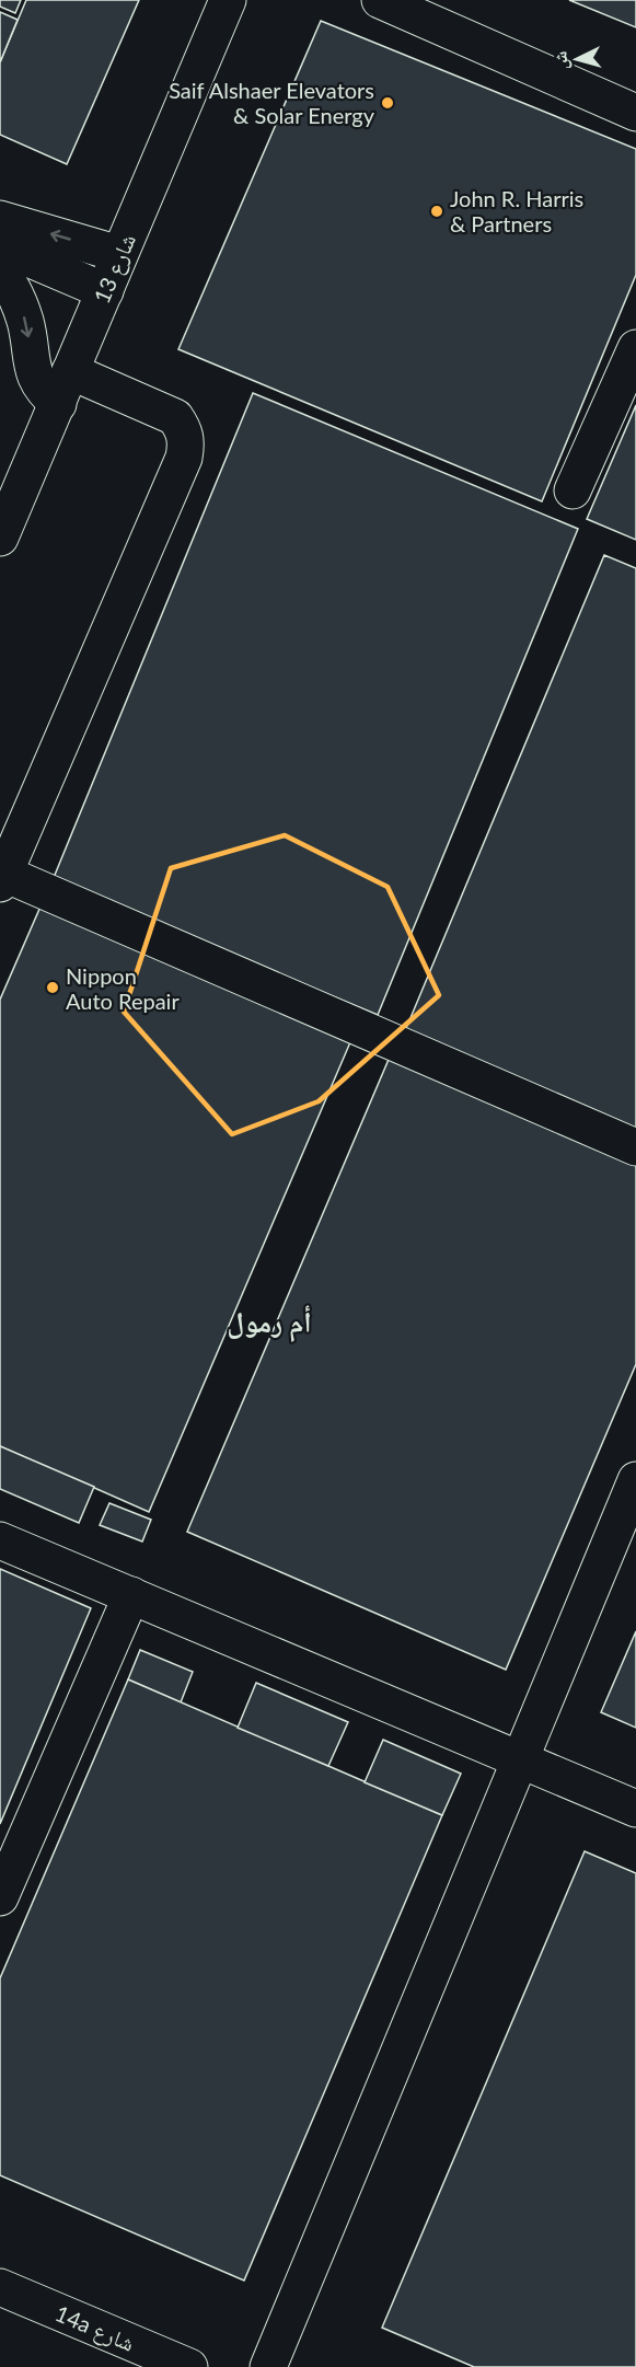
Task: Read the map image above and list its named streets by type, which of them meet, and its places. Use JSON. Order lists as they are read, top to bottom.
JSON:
{
  "streets": {
    "street": ["شارع 13", "14a شارع"]
  },
  "districts": ["أم رمول"],
  "places": ["Saif Alshaer Elevators & Solar Energy", "John R. Harris & Partners", "Nippon Auto Repair"],
  "north": "left"
}
